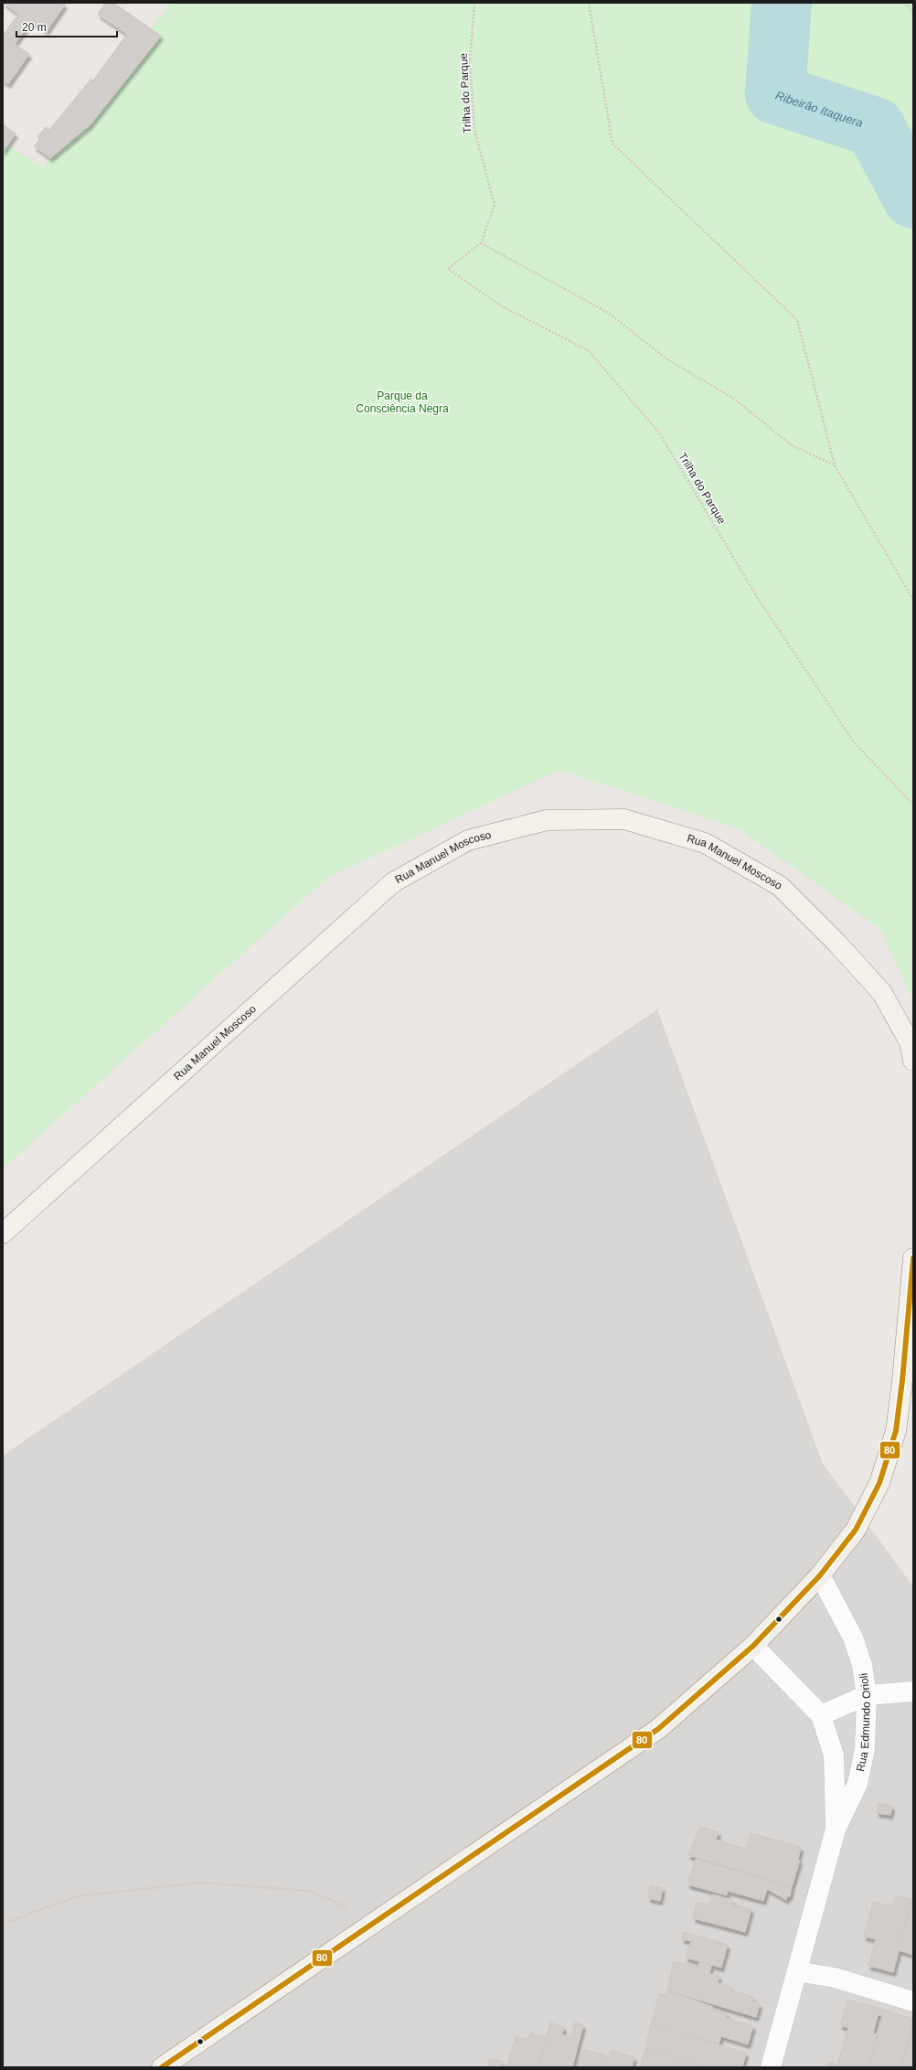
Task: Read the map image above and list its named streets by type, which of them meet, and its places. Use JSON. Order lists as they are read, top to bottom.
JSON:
{
  "streets": {
    "main road": ["Rua Manuel Moscoso"],
    "street": ["Rua Edmundo Orioli"],
    "path": ["Trilha do Parque"]
  },
  "water": ["Ribeirão Itaquera"],
  "parks": ["Parque da Consciência Negra"],
  "lines": ["transit line 80"],
  "scale_bar": "20 m"
}
